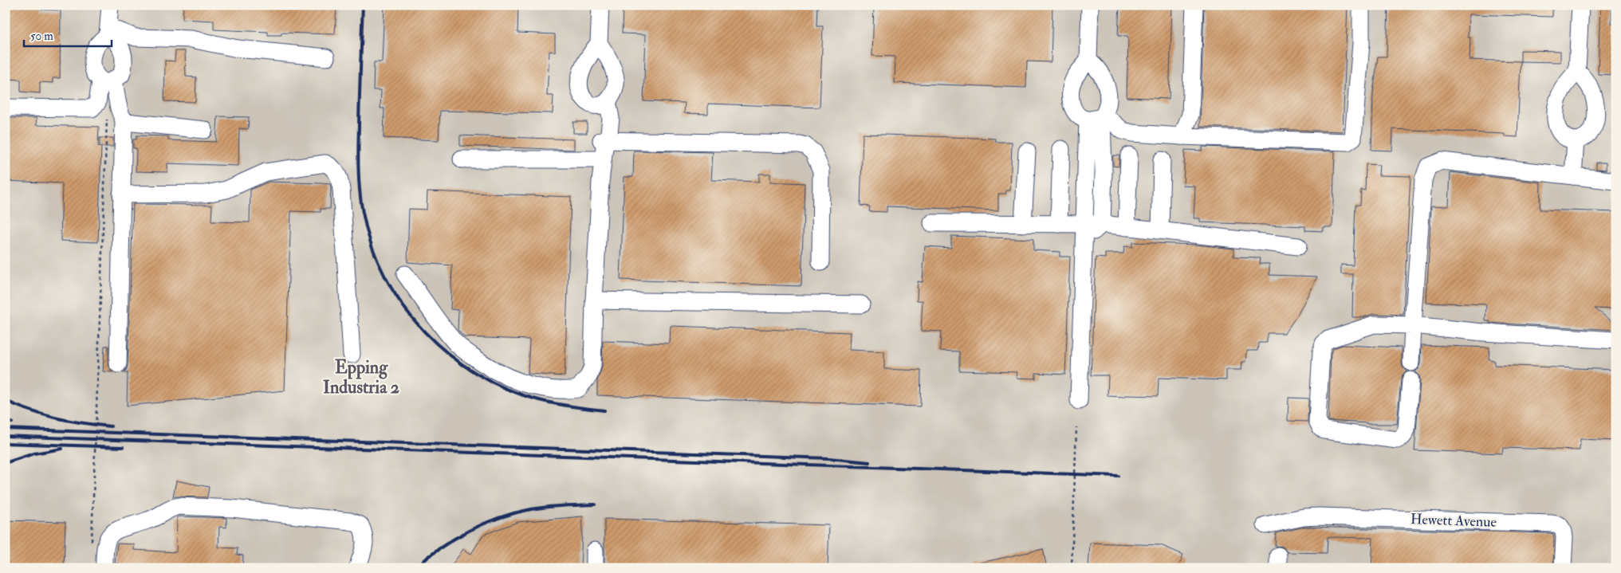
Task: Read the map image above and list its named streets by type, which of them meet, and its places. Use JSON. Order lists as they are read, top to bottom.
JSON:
{
  "streets": {
    "street": ["Hewett Avenue"]
  },
  "districts": ["Epping Industria 2"],
  "scale_bar": "50 m"
}
